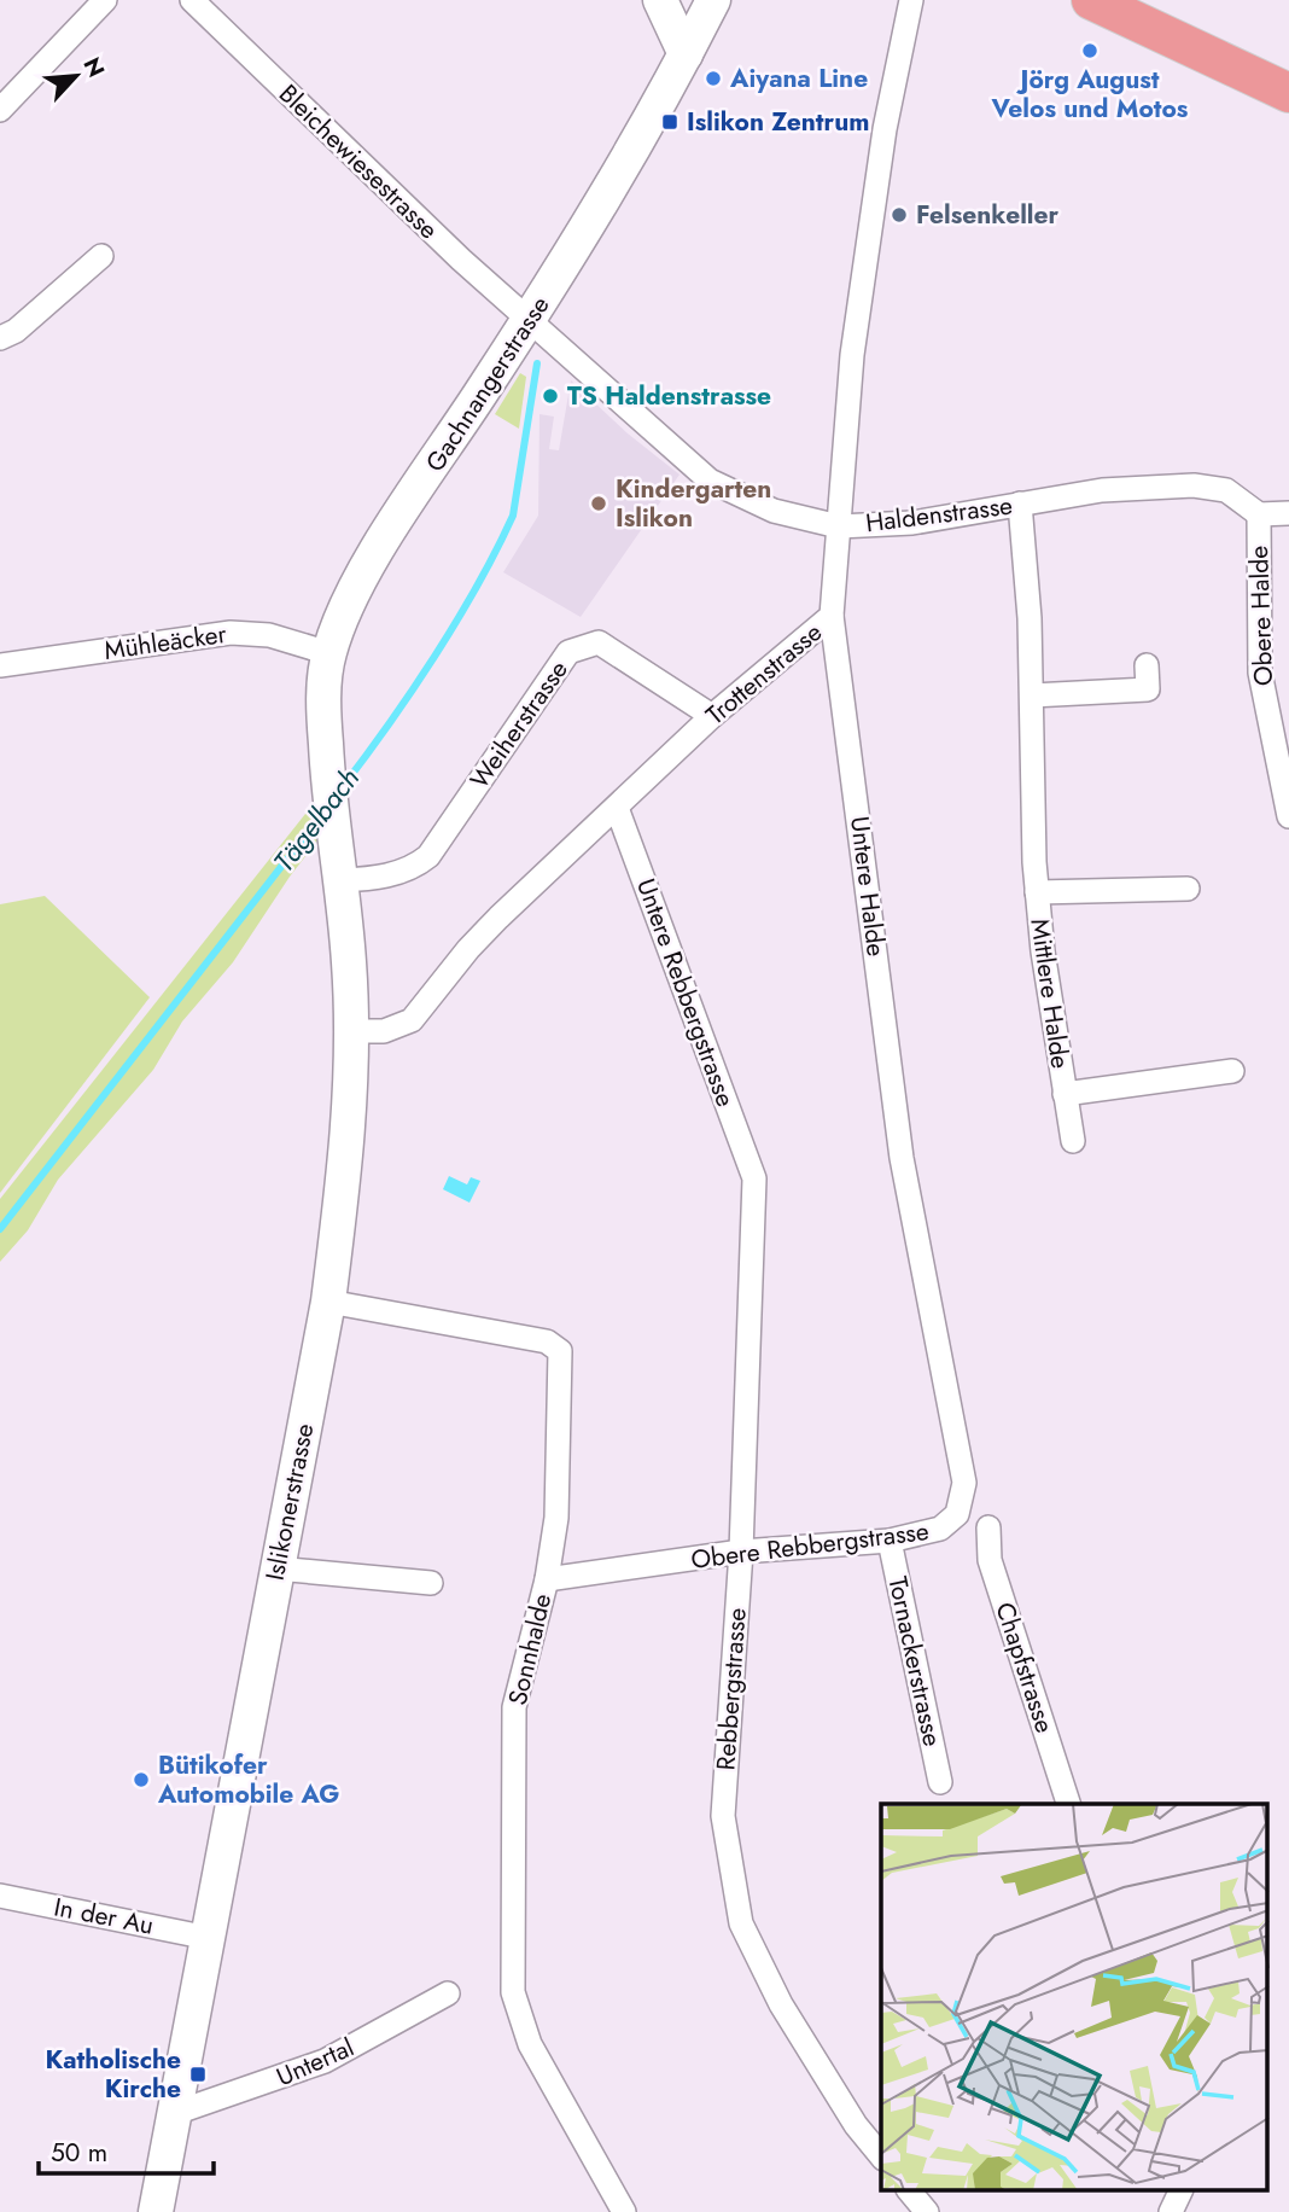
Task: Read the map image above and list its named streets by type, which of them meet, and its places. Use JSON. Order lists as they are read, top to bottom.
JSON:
{
  "streets": {
    "street": [
      "Bleichewiesestrasse",
      "Gachnangerstrasse",
      "Haldenstrasse",
      "Obere Halde",
      "Mühleäcker",
      "Trottenstrasse",
      "Weiherstrasse",
      "Untere Halde",
      "Untere Rebbergstrasse",
      "Mittlere Halde",
      "Islikonerstrasse",
      "Obere Rebbergstrasse",
      "Sonnhalde",
      "Tornackerstrasse",
      "Chapfstrasse",
      "Rebbergstrasse",
      "In der Au",
      "Untertal"
    ]
  },
  "crossings": [
    ["Bleichewiesestrasse", "Gachnangerstrasse"],
    ["Bleichewiesestrasse", "Haldenstrasse"],
    ["Gachnangerstrasse", "Haldenstrasse"],
    ["Gachnangerstrasse", "Mühleäcker"],
    ["Gachnangerstrasse", "Islikonerstrasse"],
    ["Haldenstrasse", "Obere Halde"],
    ["Haldenstrasse", "Trottenstrasse"],
    ["Haldenstrasse", "Mittlere Halde"],
    ["Trottenstrasse", "Weiherstrasse"],
    ["Trottenstrasse", "Untere Halde"],
    ["Trottenstrasse", "Untere Rebbergstrasse"],
    ["Trottenstrasse", "Islikonerstrasse"],
    ["Weiherstrasse", "Islikonerstrasse"],
    ["Untere Halde", "Obere Rebbergstrasse"],
    ["Untere Rebbergstrasse", "Rebbergstrasse"],
    ["Islikonerstrasse", "Sonnhalde"],
    ["Islikonerstrasse", "In der Au"],
    ["Islikonerstrasse", "Untertal"],
    ["Obere Rebbergstrasse", "Sonnhalde"],
    ["Obere Rebbergstrasse", "Tornackerstrasse"],
    ["Obere Rebbergstrasse", "Rebbergstrasse"]
  ],
  "water": ["Tägelbach"],
  "places": {
    "other": [
      "Jörg August Velos und Motos",
      "Aiyana Line",
      "Felsenkeller",
      "TS Haldenstrasse",
      "Kindergarten Islikon",
      "Bütikofer Automobile AG"
    ],
    "transit": ["Islikon Zentrum", "Katholische Kirche"]
  },
  "scale_bar": "50 m",
  "north": "top right"
}
